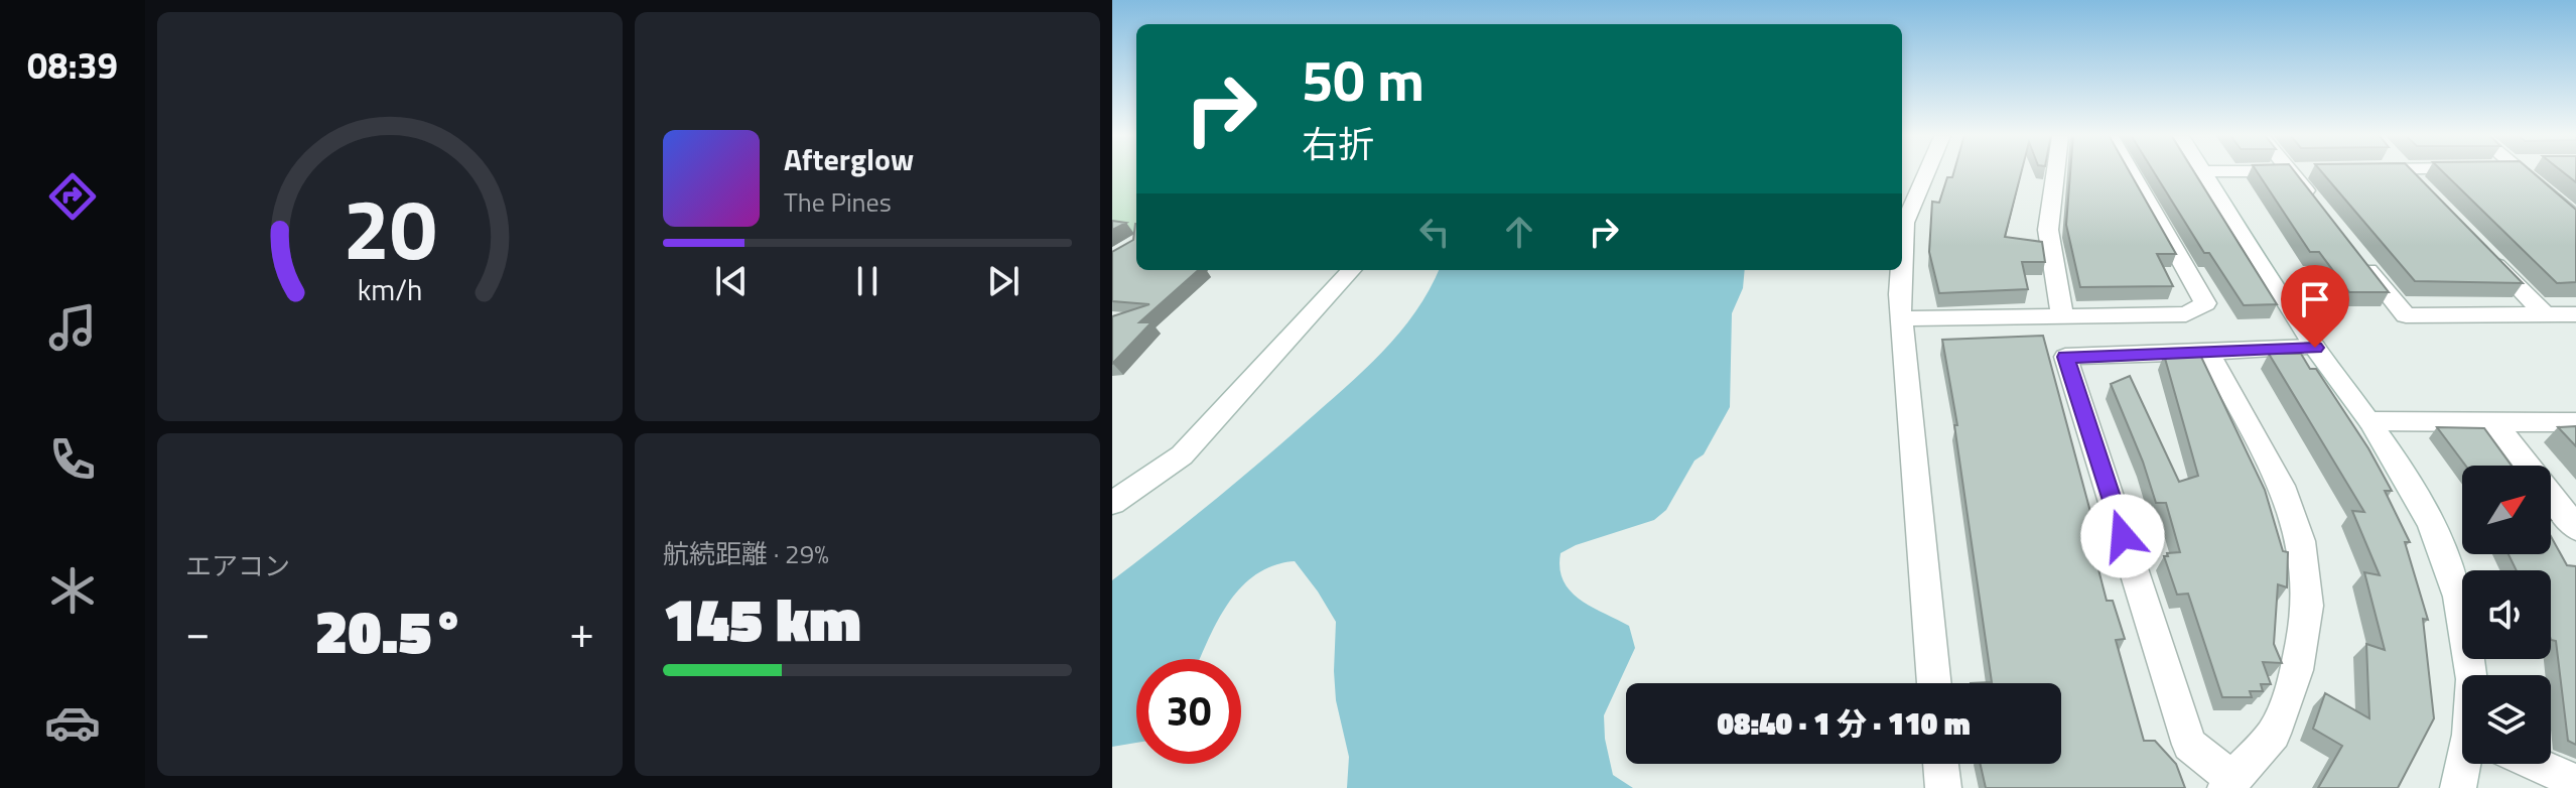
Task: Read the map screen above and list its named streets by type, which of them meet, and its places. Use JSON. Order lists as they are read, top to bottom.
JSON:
{
  "north": "top right",
  "page": {
    "tabs": "08:39",
    "turn": ["50 m", "右折"],
    "song": ["Afterglow", "The Pines"],
    "tile": [
      "エアコン",
      ["航続距離 · 29%", "145 km"]
    ],
    "heat": ["−", "20.5°", "+"],
    "limit": "30",
    "trip": "08:40 · 1 分 · 110 m",
    "gauge": ["20", "km/h"]
  }
}
